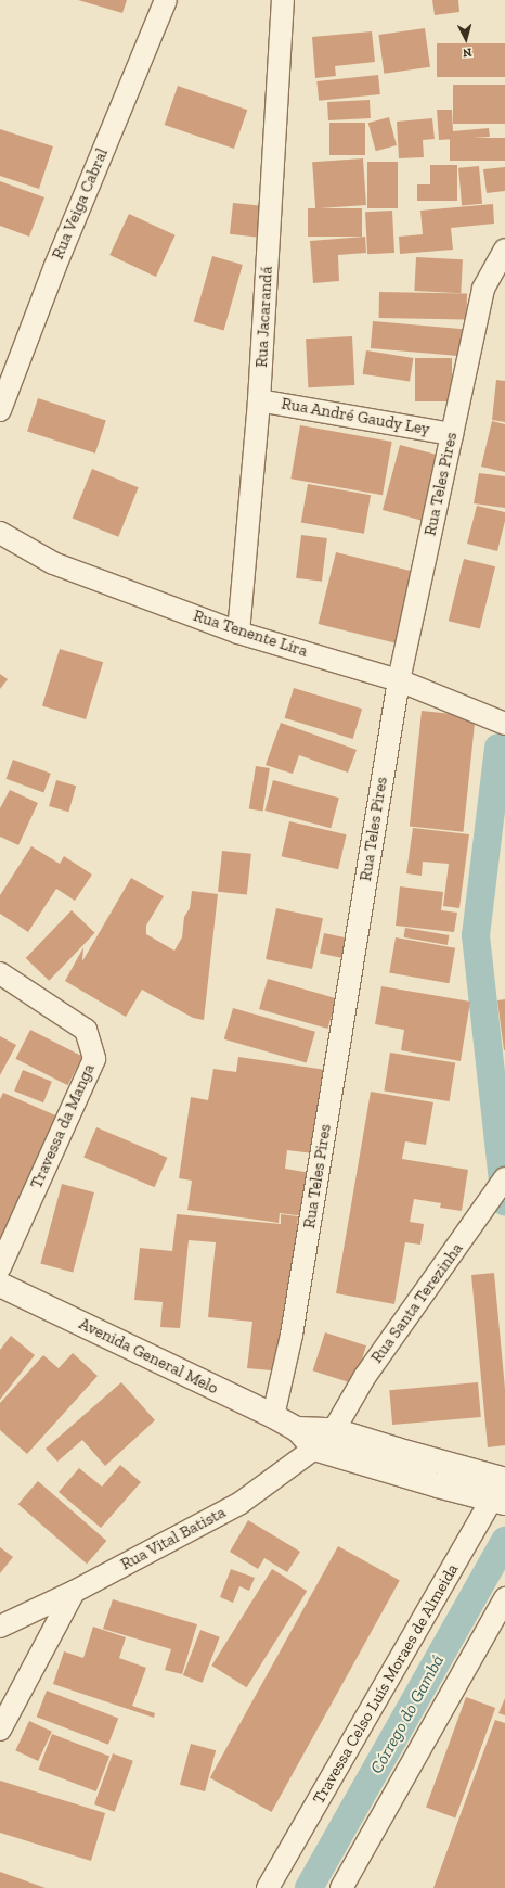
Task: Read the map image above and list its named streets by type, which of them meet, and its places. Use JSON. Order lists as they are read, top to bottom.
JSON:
{
  "streets": {
    "main road": ["Avenida General Melo"],
    "street": [
      "Rua Veiga Cabral",
      "Rua Jacarandá",
      "Rua André Gaudy Ley",
      "Rua Teles Pires",
      "Rua Tenente Lira",
      "Travessa da Manga",
      "Rua Santa Terezinha",
      "Rua Vital Batista",
      "Travessa Celso Luís Moraes de Almeida"
    ]
  },
  "crossings": [
    ["Rua Jacarandá", "Rua André Gaudy Ley"],
    ["Rua Jacarandá", "Rua Tenente Lira"],
    ["Rua André Gaudy Ley", "Rua Teles Pires"],
    ["Rua Teles Pires", "Rua Tenente Lira"],
    ["Rua Teles Pires", "Avenida General Melo"],
    ["Rua Santa Terezinha", "Avenida General Melo"],
    ["Rua Santa Terezinha", "Rua Vital Batista"],
    ["Avenida General Melo", "Rua Vital Batista"],
    ["Avenida General Melo", "Travessa Celso Luís Moraes de Almeida"]
  ],
  "water": ["Córrego do Gambá"],
  "north": "bottom"
}
